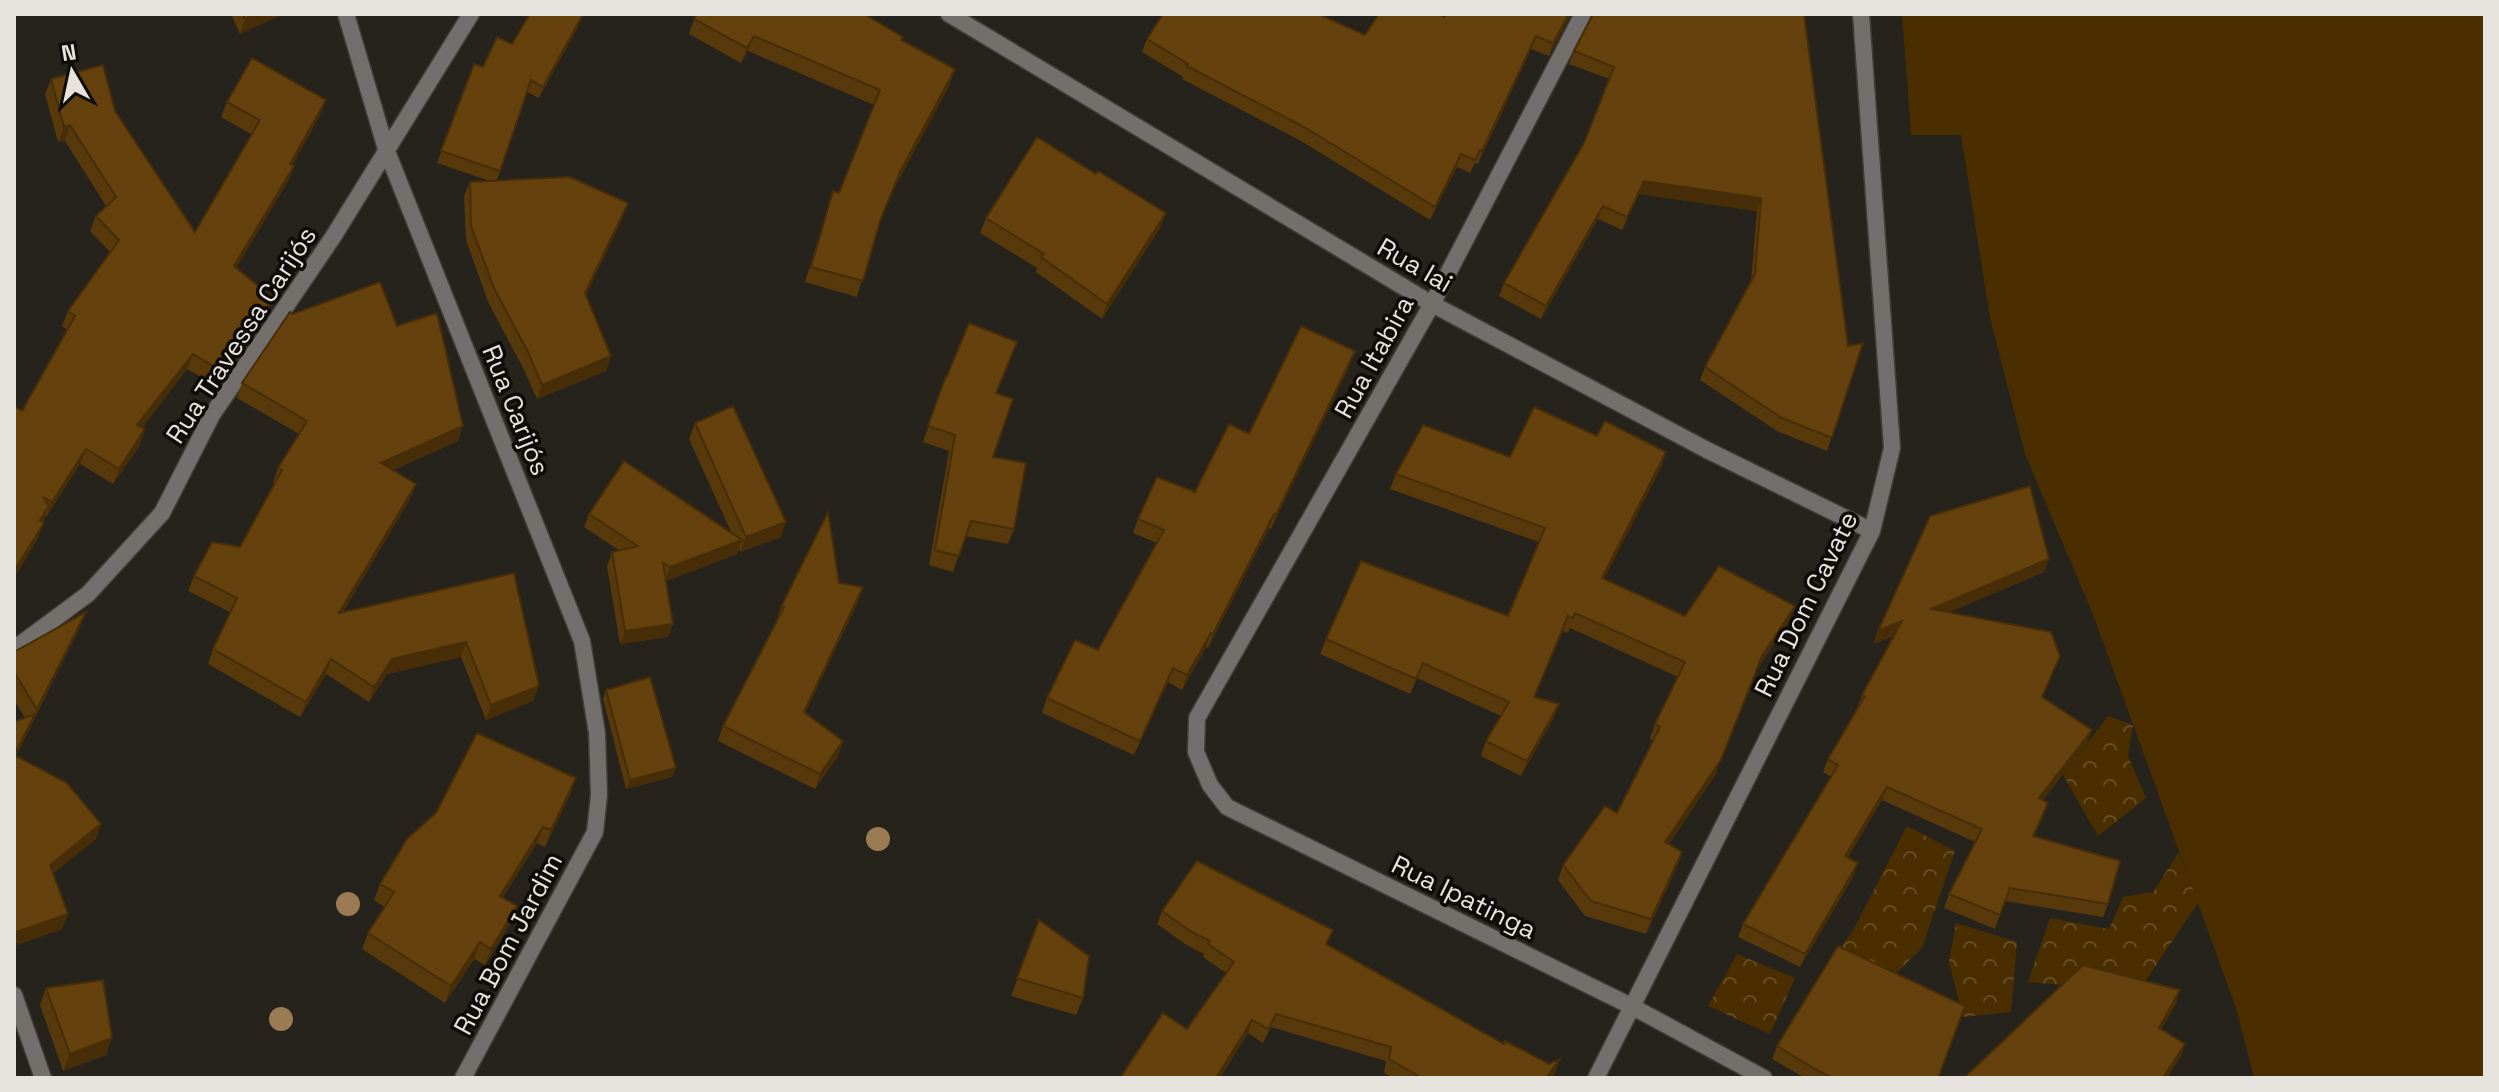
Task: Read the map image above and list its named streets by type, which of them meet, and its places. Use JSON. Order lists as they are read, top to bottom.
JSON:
{
  "streets": {
    "street": [
      "Rua Iai",
      "Rua Travessa Carijós",
      "Rua Itabira",
      "Rua Carijós",
      "Rua Dom Cavate",
      "Rua Ipatinga",
      "Rua Bom Jardim"
    ]
  },
  "crossings": [
    ["Rua Iai", "Rua Itabira"],
    ["Rua Iai", "Rua Dom Cavate"],
    ["Rua Travessa Carijós", "Rua Carijós"],
    ["Rua Itabira", "Rua Ipatinga"],
    ["Rua Carijós", "Rua Bom Jardim"],
    ["Rua Dom Cavate", "Rua Ipatinga"]
  ],
  "north": "top"
}
